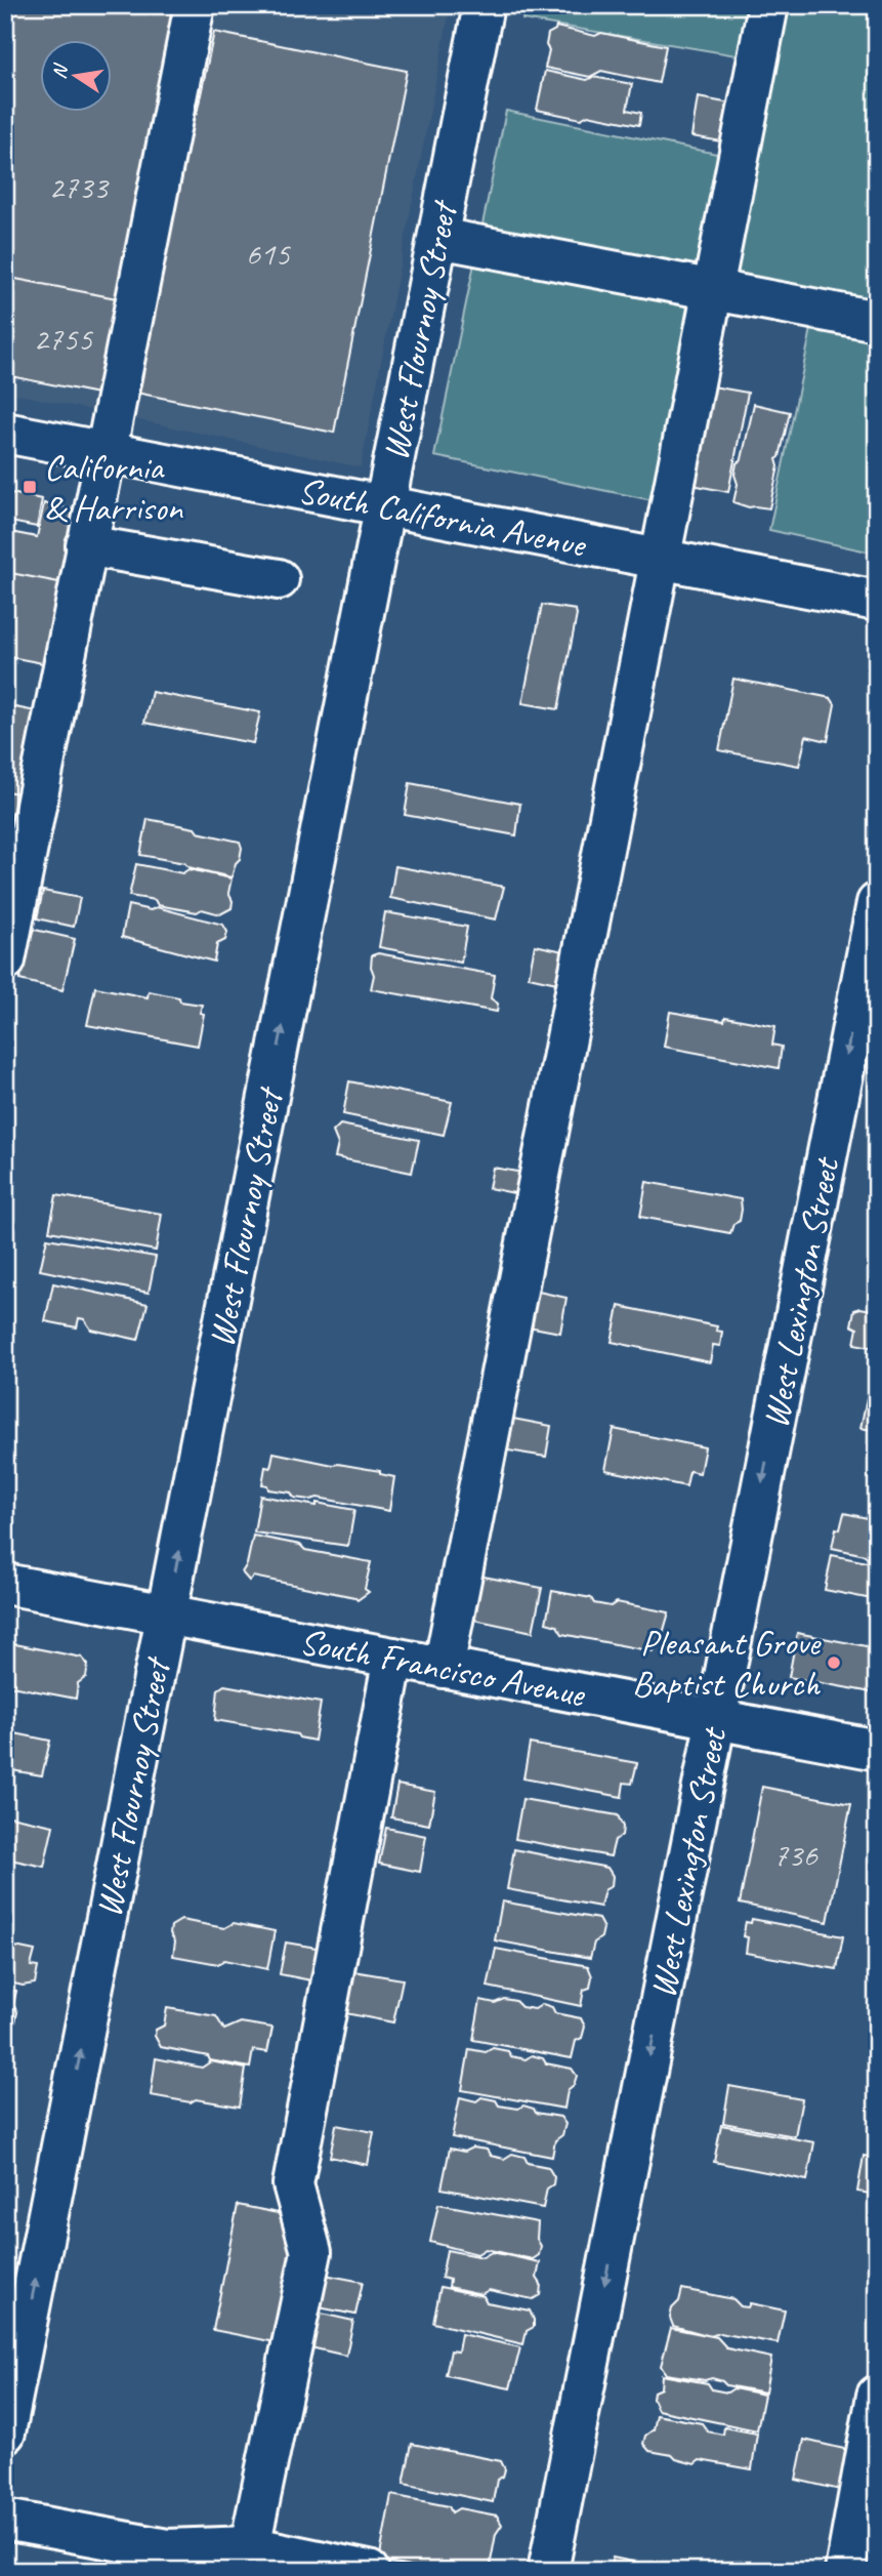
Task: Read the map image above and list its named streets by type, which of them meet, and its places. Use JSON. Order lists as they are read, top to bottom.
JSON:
{
  "streets": {
    "street": [
      "West Flournoy Street",
      "South California Avenue",
      "West Lexington Street",
      "South Francisco Avenue"
    ]
  },
  "crossings": [
    ["West Flournoy Street", "South California Avenue"],
    ["West Flournoy Street", "South Francisco Avenue"],
    ["West Lexington Street", "South Francisco Avenue"]
  ],
  "places": {
    "transit": ["California & Harrison"],
    "other": ["Pleasant Grove Baptist Church"]
  },
  "house_numbers": [
    "2733",
    "615",
    "2755",
    "736"
  ],
  "north": "left"
}
